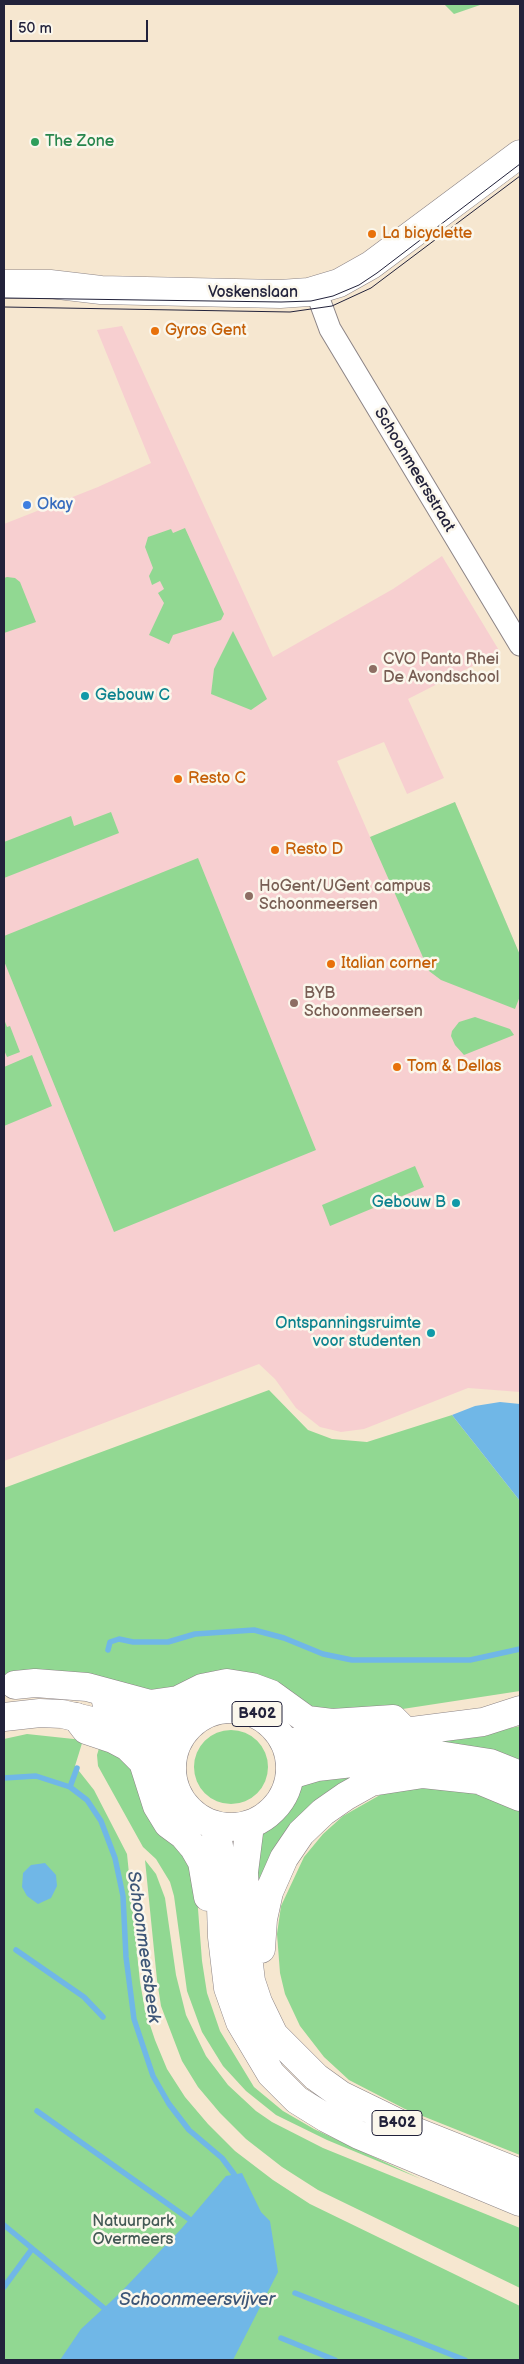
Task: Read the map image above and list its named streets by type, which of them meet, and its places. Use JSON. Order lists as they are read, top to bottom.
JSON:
{
  "streets": {
    "main road": ["Voskenslaan", "B402"],
    "street": ["Schoonmeersstraat"]
  },
  "crossings": [
    ["Voskenslaan", "Schoonmeersstraat"]
  ],
  "water": ["Schoonmeersbeek", "Schoonmeersvijver"],
  "parks": ["Natuurpark Overmeers"],
  "places": [
    "The Zone",
    "La bicyclette",
    "Gyros Gent",
    "Okay",
    "CVO Panta Rhei De Avondschool",
    "Gebouw C",
    "Resto C",
    "Resto D",
    "HoGent/UGent campus Schoonmeersen",
    "Italian corner",
    "BYB Schoonmeersen",
    "Tom & Dellas",
    "Gebouw B",
    "Ontspanningsruimte voor studenten"
  ],
  "scale_bar": "50 m"
}
